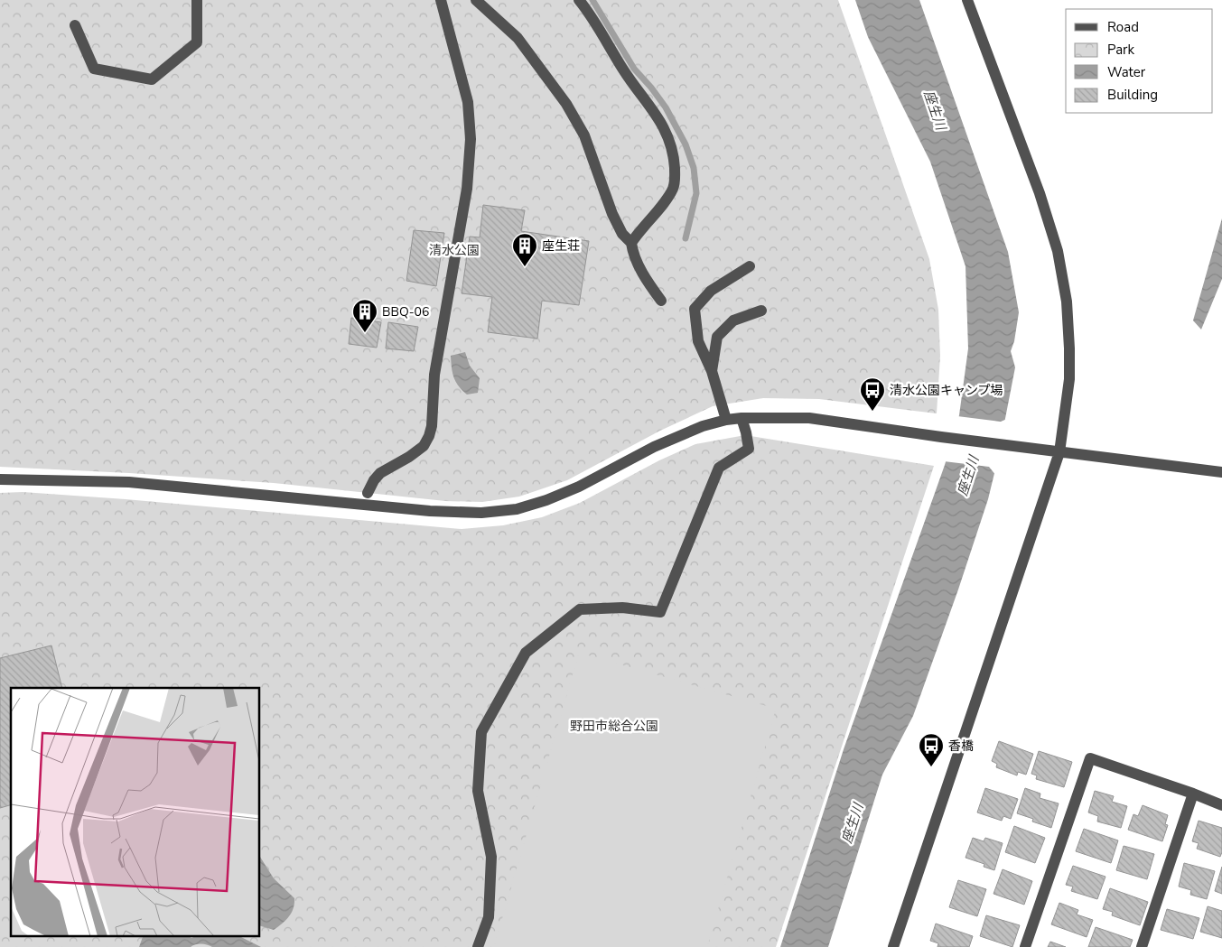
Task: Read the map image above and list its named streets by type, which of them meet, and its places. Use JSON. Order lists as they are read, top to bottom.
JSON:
{
  "water": ["座生川"],
  "parks": ["清水公園", "野田市総合公園"],
  "places": {
    "building": ["座生荘", "BBQ-06"],
    "bus stop": ["清水公園キャンプ場", "香橋"]
  },
  "legend": [
    "Road",
    "Park",
    "Water",
    "Building"
  ]
}
